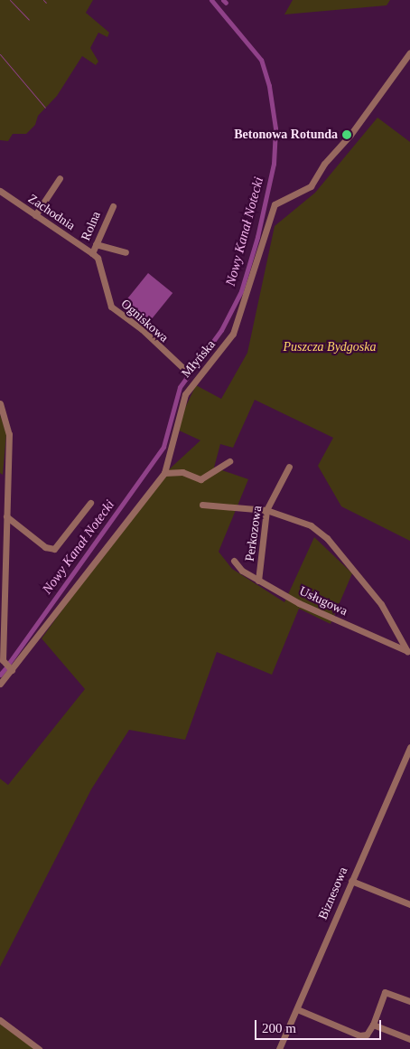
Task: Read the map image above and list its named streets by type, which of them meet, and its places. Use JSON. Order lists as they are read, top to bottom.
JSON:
{
  "streets": {
    "street": [
      "Zachodnia",
      "Rolna",
      "Ogniskowa",
      "Młyńska",
      "Perkozowa",
      "Usługowa",
      "Biznesowa"
    ]
  },
  "crossings": [
    ["Zachodnia", "Rolna"],
    ["Zachodnia", "Ogniskowa"],
    ["Rolna", "Ogniskowa"],
    ["Perkozowa", "Usługowa"]
  ],
  "water": ["Nowy Kanał Notecki"],
  "parks": ["Puszcza Bydgoska"],
  "places": ["Betonowa Rotunda"],
  "scale_bar": "200 m"
}
